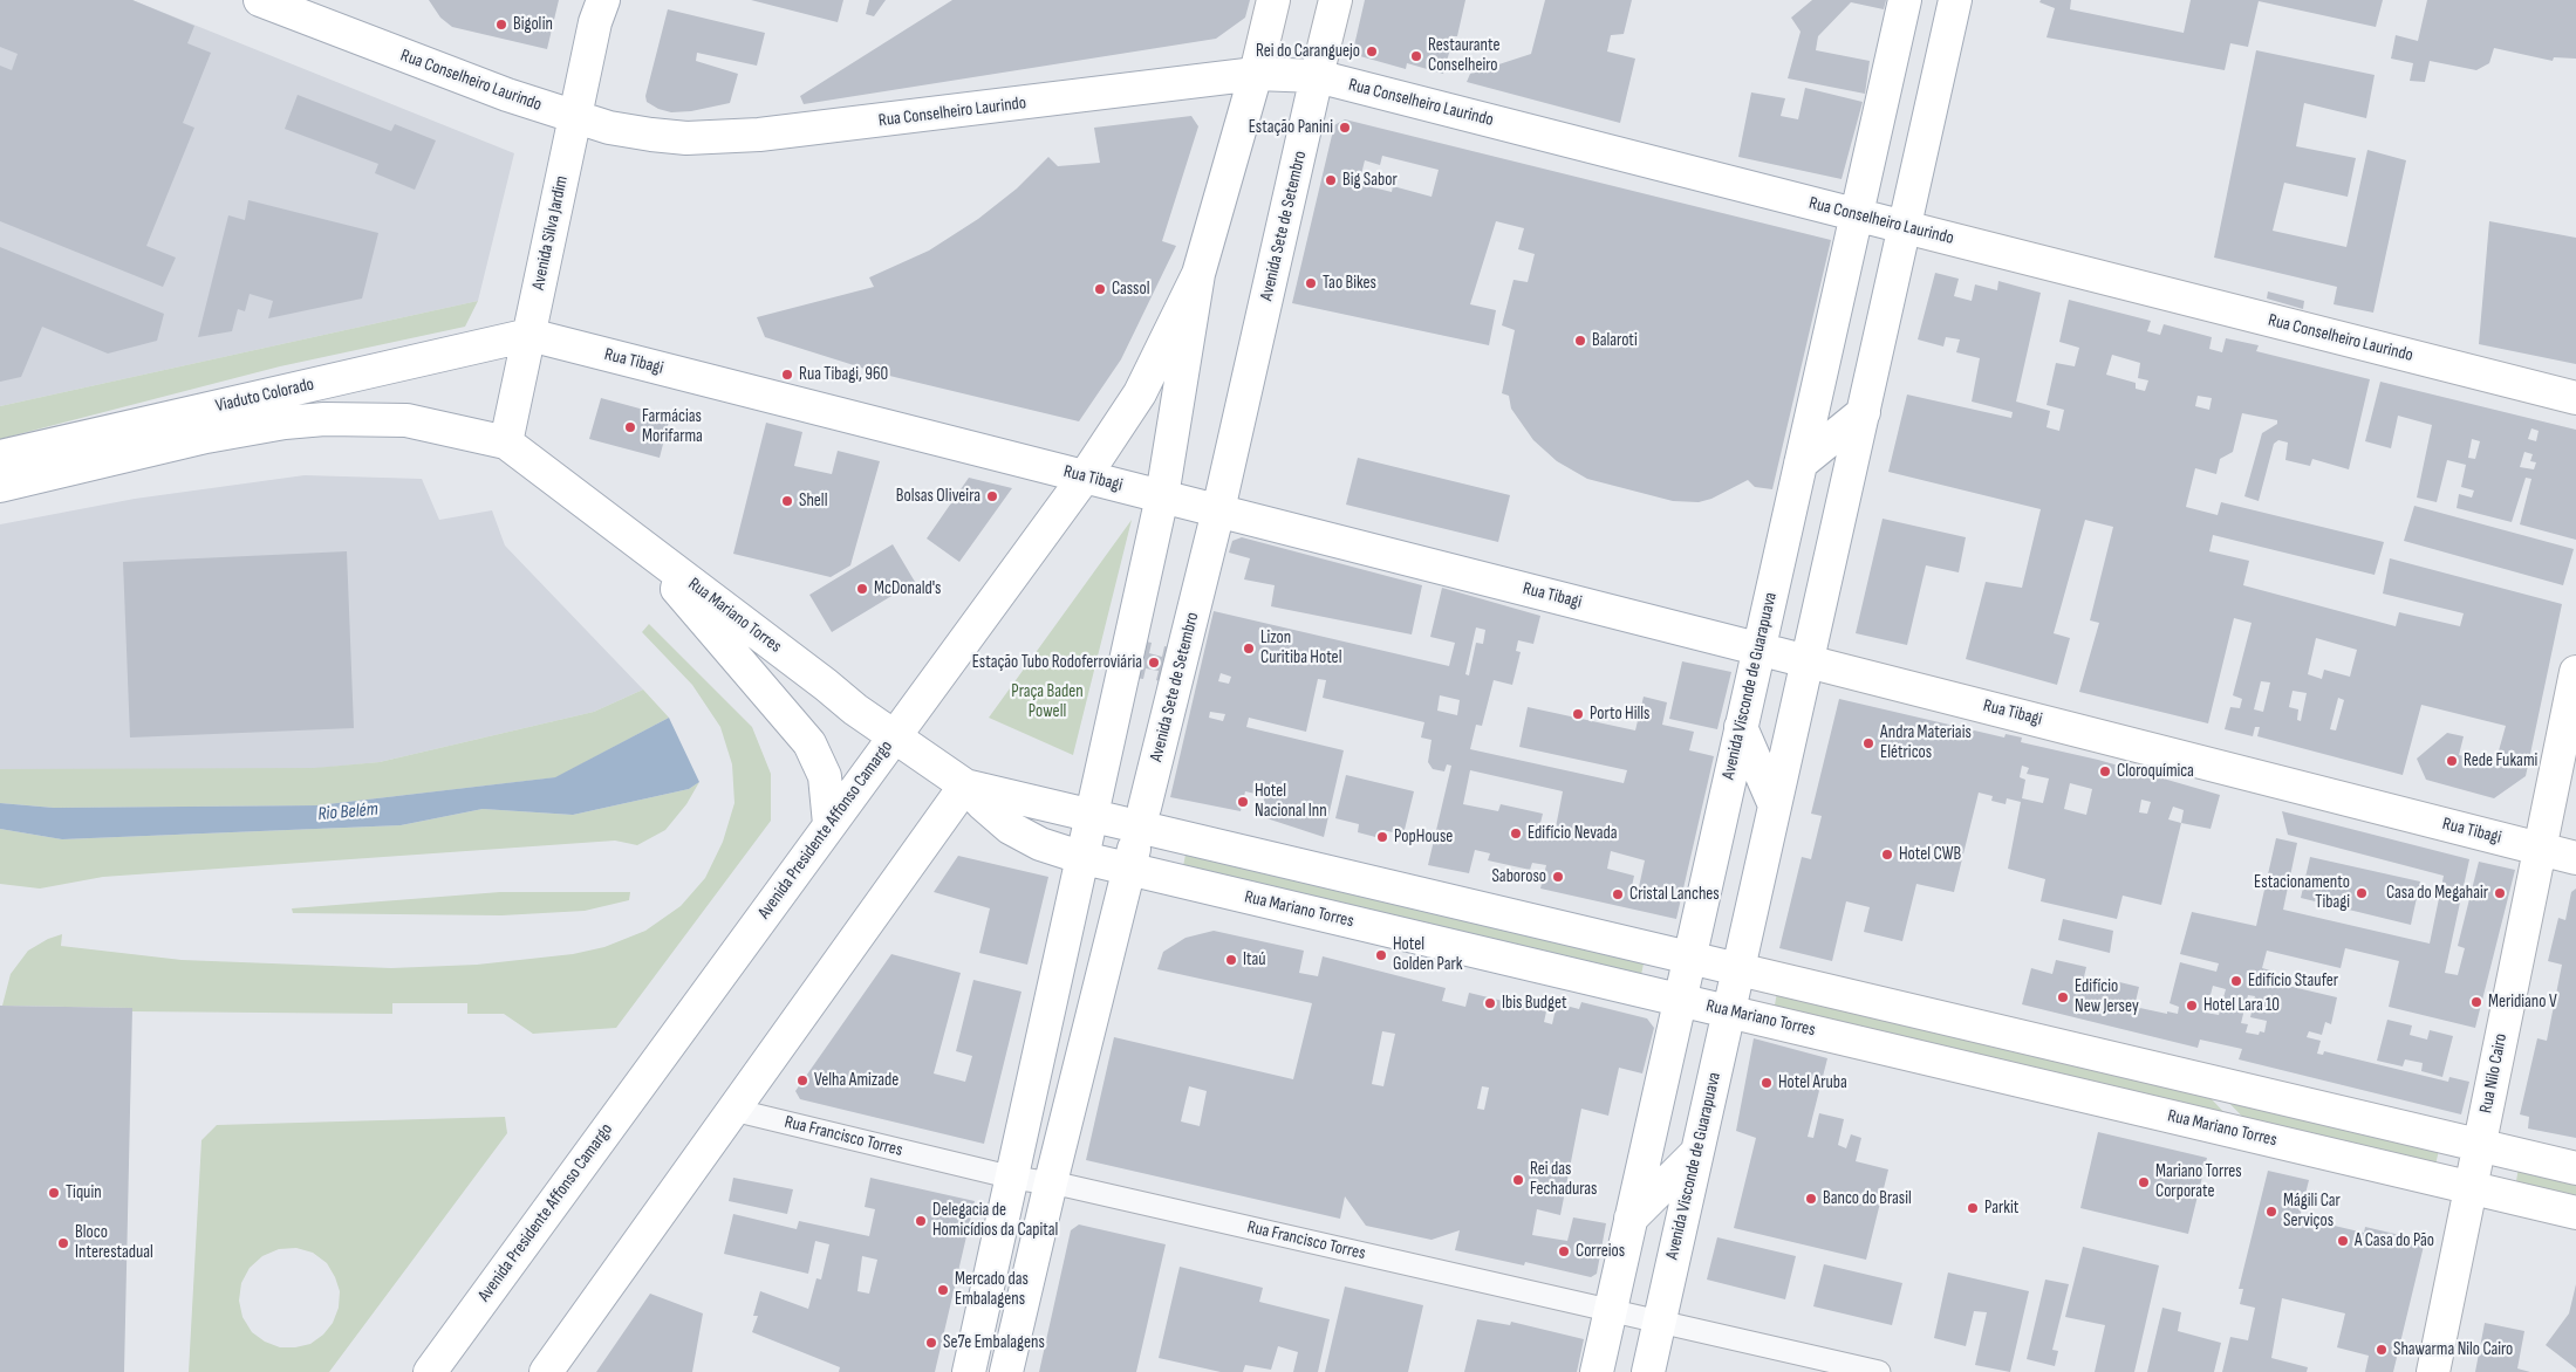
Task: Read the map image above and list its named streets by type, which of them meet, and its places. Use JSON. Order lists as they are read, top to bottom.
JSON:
{
  "streets": {
    "main road": [
      "Rua Conselheiro Laurindo",
      "Avenida Sete de Setembro",
      "Avenida Silva Jardim",
      "Rua Tibagi",
      "Viaduto Colorado",
      "Rua Mariano Torres",
      "Avenida Visconde de Guarapuava",
      "Avenida Presidente Affonso Camargo",
      "Rua Nilo Cairo"
    ],
    "street": ["Rua Francisco Torres"]
  },
  "crossings": [
    ["Rua Conselheiro Laurindo", "Avenida Sete de Setembro"],
    ["Rua Conselheiro Laurindo", "Avenida Silva Jardim"],
    ["Rua Conselheiro Laurindo", "Avenida Visconde de Guarapuava"],
    ["Avenida Sete de Setembro", "Rua Tibagi"],
    ["Avenida Sete de Setembro", "Rua Mariano Torres"],
    ["Avenida Sete de Setembro", "Rua Francisco Torres"],
    ["Avenida Silva Jardim", "Rua Tibagi"],
    ["Avenida Silva Jardim", "Viaduto Colorado"],
    ["Avenida Silva Jardim", "Rua Mariano Torres"],
    ["Rua Tibagi", "Viaduto Colorado"],
    ["Rua Tibagi", "Avenida Visconde de Guarapuava"],
    ["Rua Tibagi", "Avenida Presidente Affonso Camargo"],
    ["Rua Tibagi", "Rua Nilo Cairo"],
    ["Viaduto Colorado", "Rua Mariano Torres"],
    ["Rua Mariano Torres", "Avenida Visconde de Guarapuava"],
    ["Rua Mariano Torres", "Avenida Presidente Affonso Camargo"],
    ["Rua Mariano Torres", "Rua Nilo Cairo"],
    ["Avenida Visconde de Guarapuava", "Rua Francisco Torres"]
  ],
  "water": ["Rio Belém"],
  "parks": ["Praça Baden Powell"],
  "places": [
    "Bigolin",
    "Rei do Caranguejo",
    "Restaurante Conselheiro",
    "Estação Panini",
    "Big Sabor",
    "Tao Bikes",
    "Cassol",
    "Balaroti",
    "Rua Tibagi, 960",
    "Farmácias Morifarma",
    "Bolsas Oliveira",
    "Shell",
    "McDonald's",
    "Lizon Curitiba Hotel",
    "Estação Tubo Rodoferroviária",
    "Porto Hills",
    "Andra Materiais Elétricos",
    "Rede Fukami",
    "Cloroquímica",
    "Hotel Nacional Inn",
    "Edifício Nevada",
    "PopHouse",
    "Hotel CWB",
    "Saboroso",
    "Estacionamento Tibagi",
    "Casa do Megahair",
    "Cristal Lanches",
    "Hotel Golden Park",
    "Itaú",
    "Edifício Staufer",
    "Edifício New Jersey",
    "Meridiano V",
    "Ibis Budget",
    "Hotel Lara 10",
    "Velha Amizade",
    "Hotel Aruba",
    "Rei das Fechaduras",
    "Mariano Torres Corporate",
    "Tiquin",
    "Banco do Brasil",
    "Parkit",
    "Mágili Car Serviços",
    "Delegacia de Homicídios da Capital",
    "A Casa do Pão",
    "Bloco Interestadual",
    "Correios",
    "Mercado das Embalagens",
    "Se7e Embalagens",
    "Shawarma Nilo Cairo"
  ]
}
